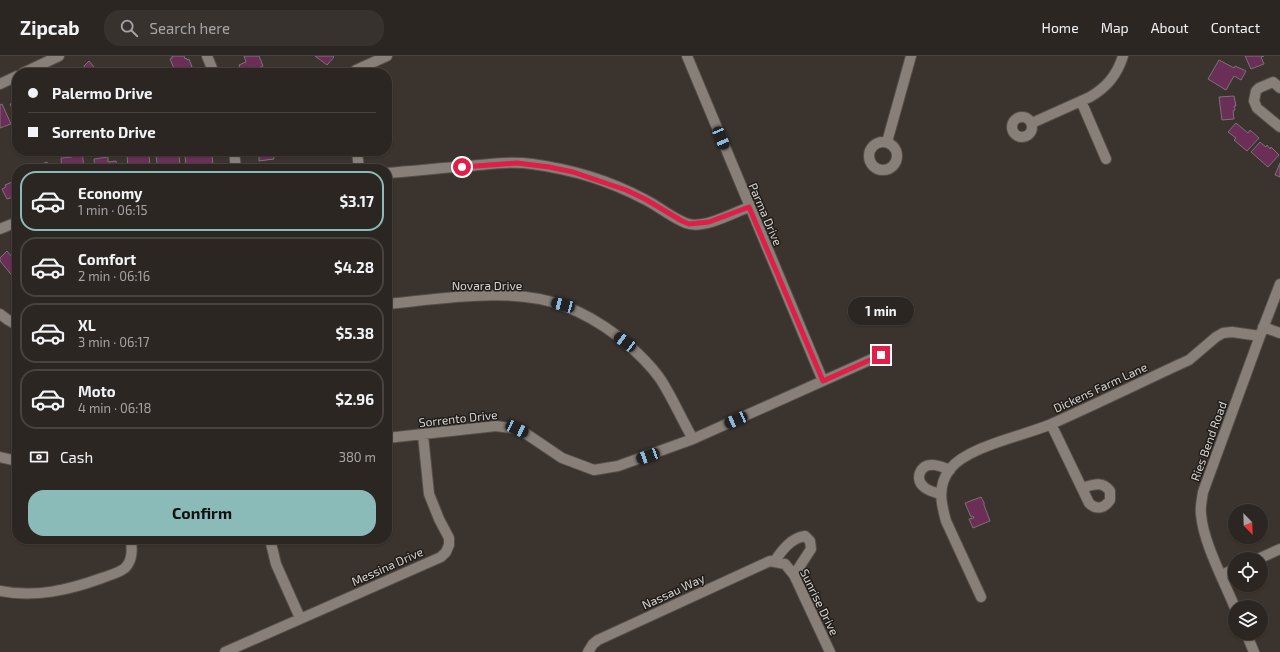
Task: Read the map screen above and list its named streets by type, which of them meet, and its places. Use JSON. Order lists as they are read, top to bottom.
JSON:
{
  "streets": {
    "street": [
      "Parma Drive",
      "Novara Drive",
      "Dickens Farm Lane",
      "Sorrento Drive",
      "Ries Bend Road",
      "Messina Drive",
      "Nassau Way",
      "Sunrise Drive"
    ]
  },
  "crossings": [
    ["Parma Drive", "Sorrento Drive"],
    ["Novara Drive", "Sorrento Drive"],
    ["Dickens Farm Lane", "Ries Bend Road"],
    ["Sorrento Drive", "Messina Drive"],
    ["Nassau Way", "Sunrise Drive"]
  ],
  "north": "bottom right",
  "page": {
    "header": "Zipcab",
    "search": "Search here",
    "nav": [
      "Home",
      "Map",
      "About",
      "Contact"
    ],
    "banner": ["Palermo Drive", "Sorrento Drive"],
    "list": [
      {
        "name": "Economy",
        "note": "1 min · 06:15",
        "value": "$3.17"
      },
      {
        "name": "Comfort",
        "note": "2 min · 06:16",
        "value": "$4.28"
      },
      {
        "name": "XL",
        "note": "3 min · 06:17",
        "value": "$5.38"
      },
      {
        "name": "Moto",
        "note": "4 min · 06:18",
        "value": "$2.96"
      }
    ],
    "bubble": "1 min",
    "pay": ["Cash", "380 m"],
    "buttons": "Confirm"
  }
}
